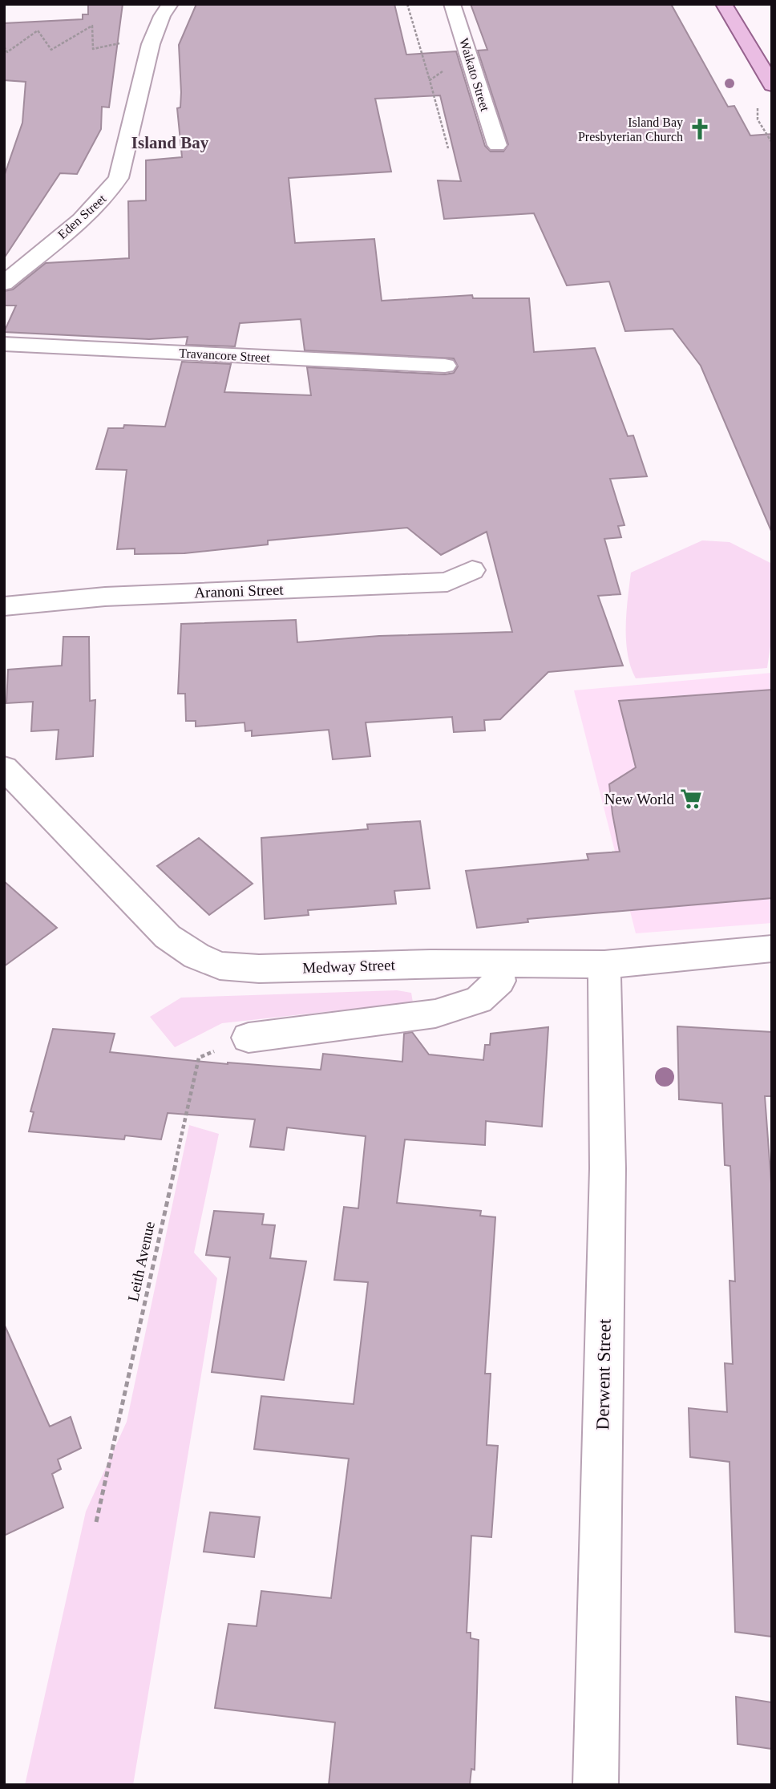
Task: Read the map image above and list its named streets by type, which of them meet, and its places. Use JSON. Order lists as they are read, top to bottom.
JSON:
{
  "streets": {
    "street": [
      "Waikato Street",
      "Eden Street",
      "Travancore Street",
      "Aranoni Street",
      "Medway Street",
      "Derwent Street"
    ],
    "path": ["Leith Avenue"]
  },
  "crossings": [
    ["Medway Street", "Derwent Street"]
  ],
  "districts": ["Island Bay"],
  "places": {
    "church": ["Island Bay Presbyterian Church"],
    "supermarket": ["New World"]
  }
}
